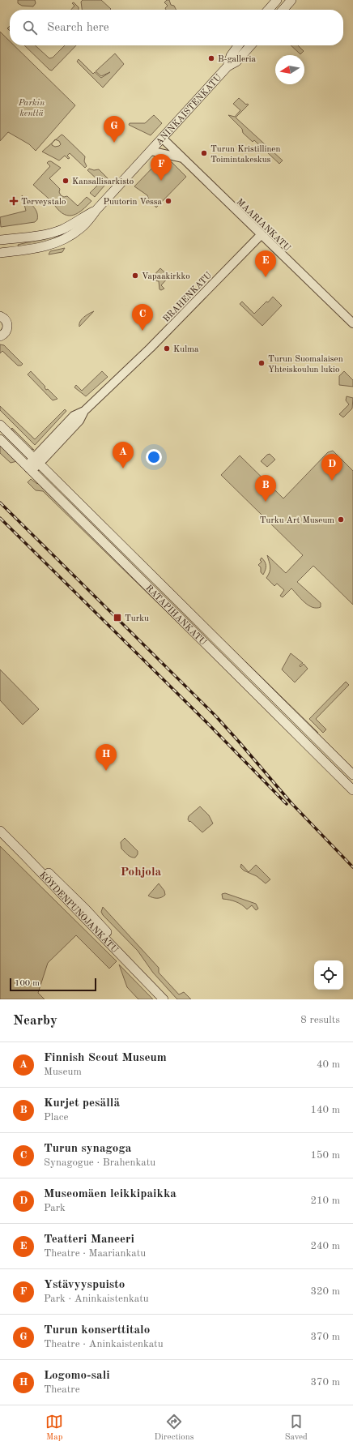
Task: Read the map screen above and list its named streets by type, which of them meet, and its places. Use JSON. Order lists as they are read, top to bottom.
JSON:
{
  "streets": {
    "main road": ["ANINKAISTENKATU", "RATAPIHANKATU", "KÖYDENPUNOJANKATU"],
    "street": ["MAARIANKATU", "BRAHENKATU"]
  },
  "crossings": [
    ["ANINKAISTENKATU", "MAARIANKATU"],
    ["MAARIANKATU", "BRAHENKATU"],
    ["BRAHENKATU", "RATAPIHANKATU"]
  ],
  "districts": ["Pohjola"],
  "parks": ["Parkin kenttä"],
  "places": {
    "other": [
      "B-galleria",
      "Turun Kristillinen Toimintakeskus",
      "Kansallisarkisto",
      "Puutorin Vessa",
      "Vapaakirkko",
      "Kulma",
      "Turun Suomalaisen Yhteiskoulun lukio",
      "Turku Art Museum"
    ],
    "health": ["Terveystalo"],
    "transit": ["Turku"]
  },
  "scale_bar": "100 m",
  "north": "left",
  "page": {
    "search": "Search here",
    "pins": [
      "G",
      "F",
      "E",
      "C",
      "A",
      "D",
      "B",
      "H"
    ],
    "scale": "100 m",
    "heading": ["Nearby", "8 results"],
    "list": [
      {
        "mark": "A",
        "name": "Finnish Scout Museum",
        "note": "Museum",
        "value": "40 m"
      },
      {
        "mark": "B",
        "name": "Kurjet pesällä",
        "note": "Place",
        "value": "140 m"
      },
      {
        "mark": "C",
        "name": "Turun synagoga",
        "note": "Synagogue · Brahenkatu",
        "value": "150 m"
      },
      {
        "mark": "D",
        "name": "Museomäen leikkipaikka",
        "note": "Park",
        "value": "210 m"
      },
      {
        "mark": "E",
        "name": "Teatteri Maneeri",
        "note": "Theatre · Maariankatu",
        "value": "240 m"
      },
      {
        "mark": "F",
        "name": "Ystävyyspuisto",
        "note": "Park · Aninkaistenkatu",
        "value": "320 m"
      },
      {
        "mark": "G",
        "name": "Turun konserttitalo",
        "note": "Theatre · Aninkaistenkatu",
        "value": "370 m"
      },
      {
        "mark": "H",
        "name": "Logomo-sali",
        "note": "Theatre",
        "value": "370 m"
      }
    ],
    "nav": ["Map", "Directions", "Saved"]
  }
}
